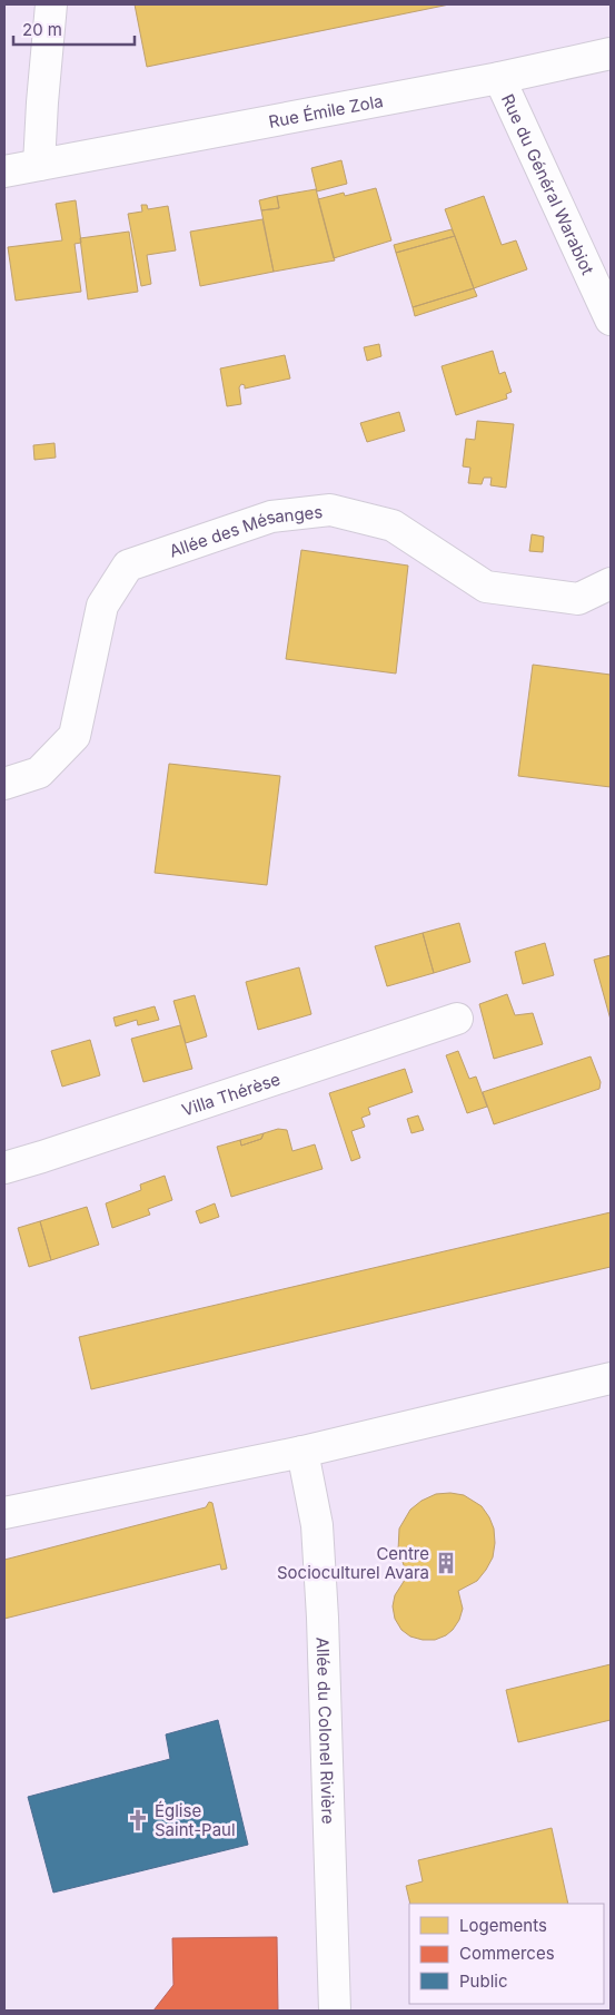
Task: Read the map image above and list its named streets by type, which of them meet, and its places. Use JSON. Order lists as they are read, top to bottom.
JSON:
{
  "streets": {
    "street": [
      "Rue Émile Zola",
      "Rue du Général Warabiot",
      "Allée des Mésanges",
      "Villa Thérèse",
      "Allée du Colonel Rivière"
    ]
  },
  "crossings": [
    ["Rue Émile Zola", "Rue du Général Warabiot"]
  ],
  "places": {
    "building": ["Centre Socioculturel Avara"],
    "church": ["Église Saint-Paul"]
  },
  "legend": ["Logements", "Commerces", "Public"],
  "scale_bar": "20 m"
}
